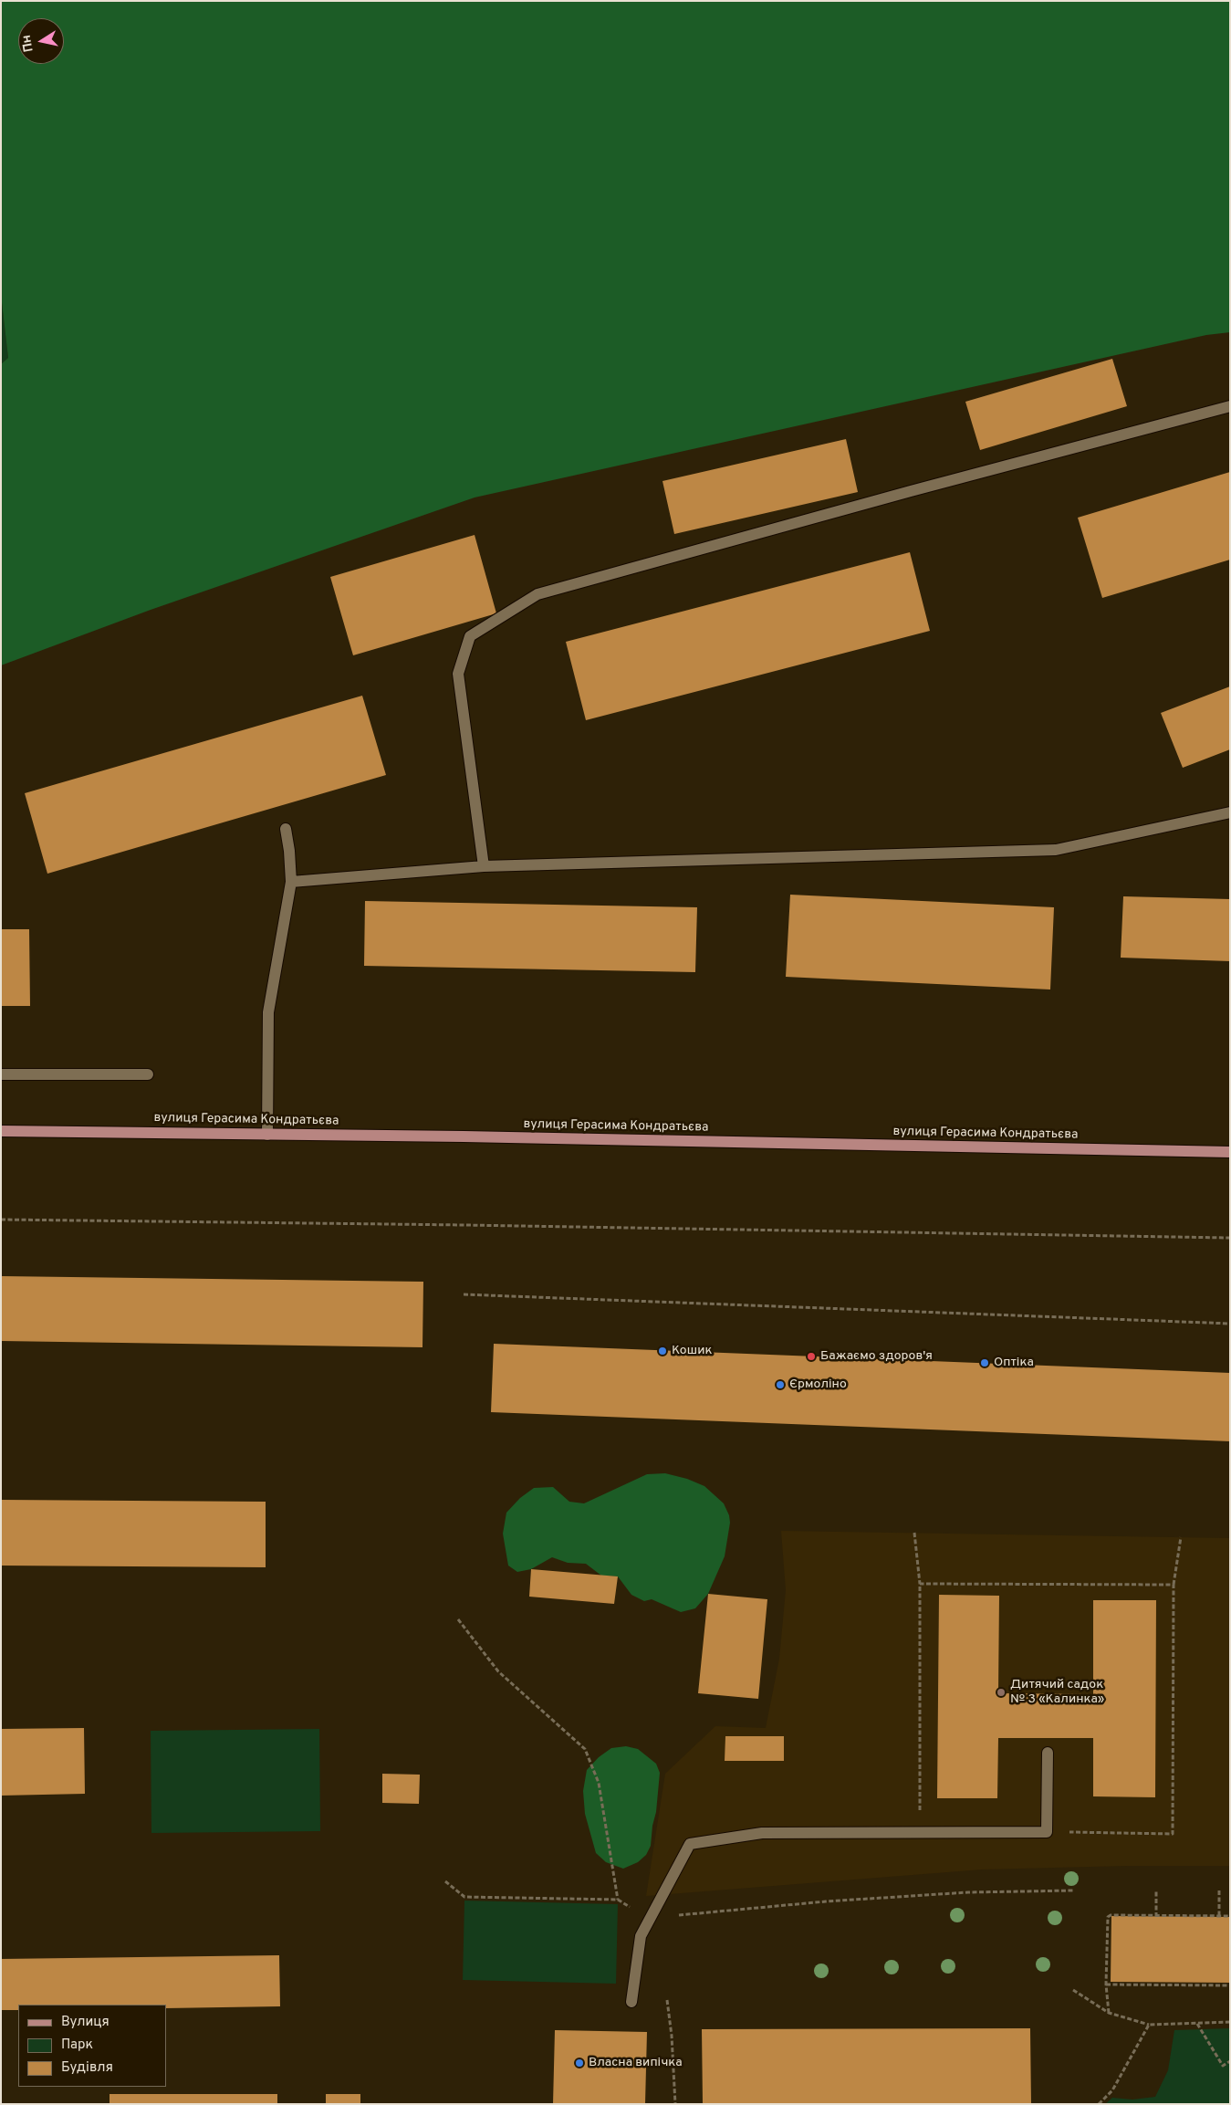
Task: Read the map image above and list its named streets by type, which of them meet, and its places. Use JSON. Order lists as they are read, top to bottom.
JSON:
{
  "streets": {
    "main road": ["вулиця Герасима Кондратьєва"]
  },
  "places": [
    "Кошик",
    "Бажаємо здоров'я",
    "Оптіка",
    "Єрмоліно",
    "Дитячий садок № 3 «Калинка»",
    "Власна випічка"
  ],
  "legend": ["Вулиця", "Парк", "Будівля"],
  "north": "left"
}
